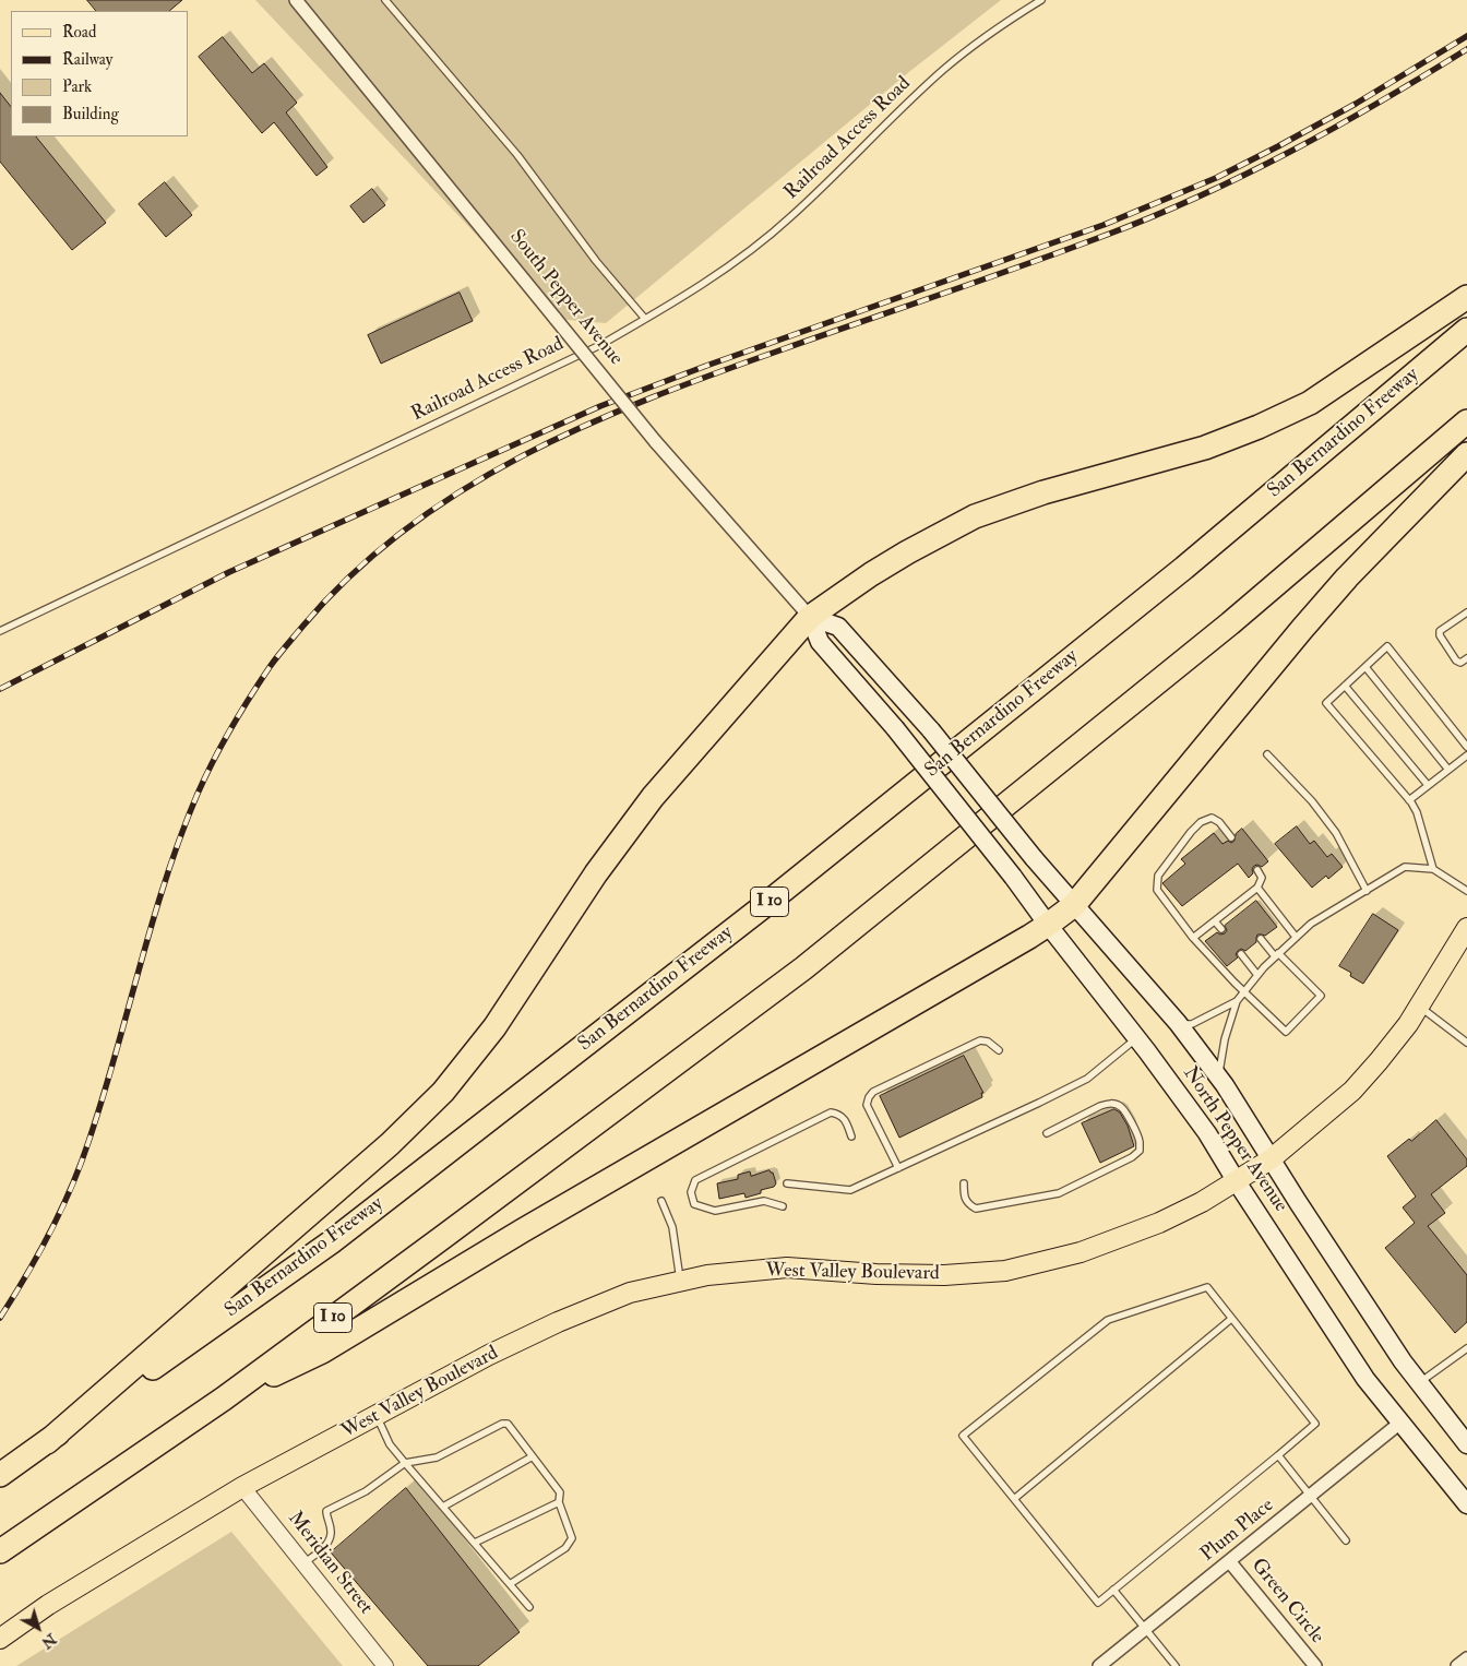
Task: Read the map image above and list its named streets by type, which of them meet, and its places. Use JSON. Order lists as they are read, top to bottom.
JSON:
{
  "streets": {
    "highway": ["San Bernardino Freeway", "I 10"],
    "main road": ["South Pepper Avenue", "North Pepper Avenue", "West Valley Boulevard"],
    "street": ["Plum Place", "Meridian Street", "Green Circle"],
    "lane": ["Railroad Access Road"]
  },
  "crossings": [
    ["South Pepper Avenue", "North Pepper Avenue"],
    ["North Pepper Avenue", "West Valley Boulevard"],
    ["North Pepper Avenue", "Plum Place"],
    ["West Valley Boulevard", "Meridian Street"],
    ["Plum Place", "Green Circle"]
  ],
  "legend": [
    "Road",
    "Railway",
    "Park",
    "Building"
  ],
  "north": "bottom right"
}
